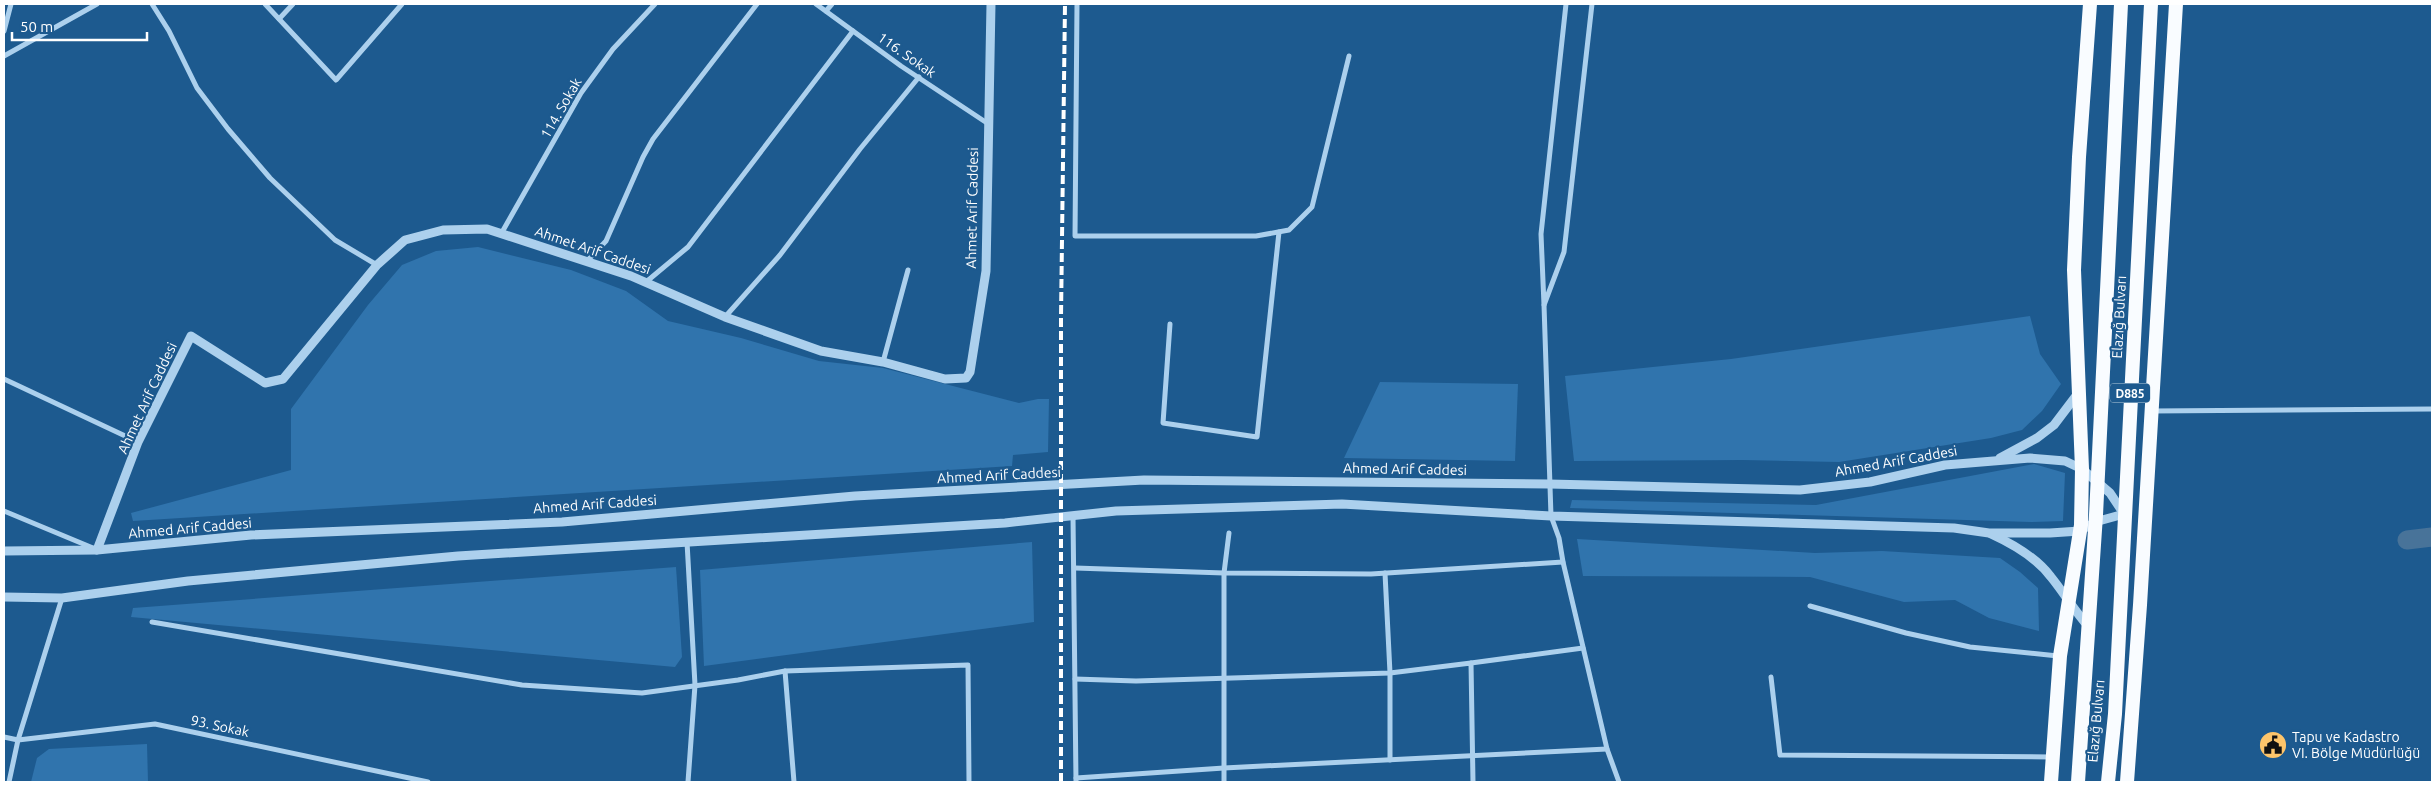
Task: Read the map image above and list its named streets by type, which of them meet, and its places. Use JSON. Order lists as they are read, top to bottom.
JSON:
{
  "streets": {
    "highway": ["Elazığ Bulvarı", "D885"],
    "street": [
      "116. Sokak",
      "114. Sokak",
      "Ahmet Arif Caddesi",
      "Ahmed Arif Caddesi",
      "93. Sokak"
    ]
  },
  "crossings": [
    ["116. Sokak", "Ahmet Arif Caddesi"],
    ["114. Sokak", "Ahmet Arif Caddesi"],
    ["Ahmet Arif Caddesi", "Ahmed Arif Caddesi"],
    ["Elazığ Bulvarı", "Ahmed Arif Caddesi"]
  ],
  "places": {
    "public building": ["Tapu ve Kadastro VI. Bölge Müdürlüğü"]
  },
  "scale_bar": "50 m"
}
